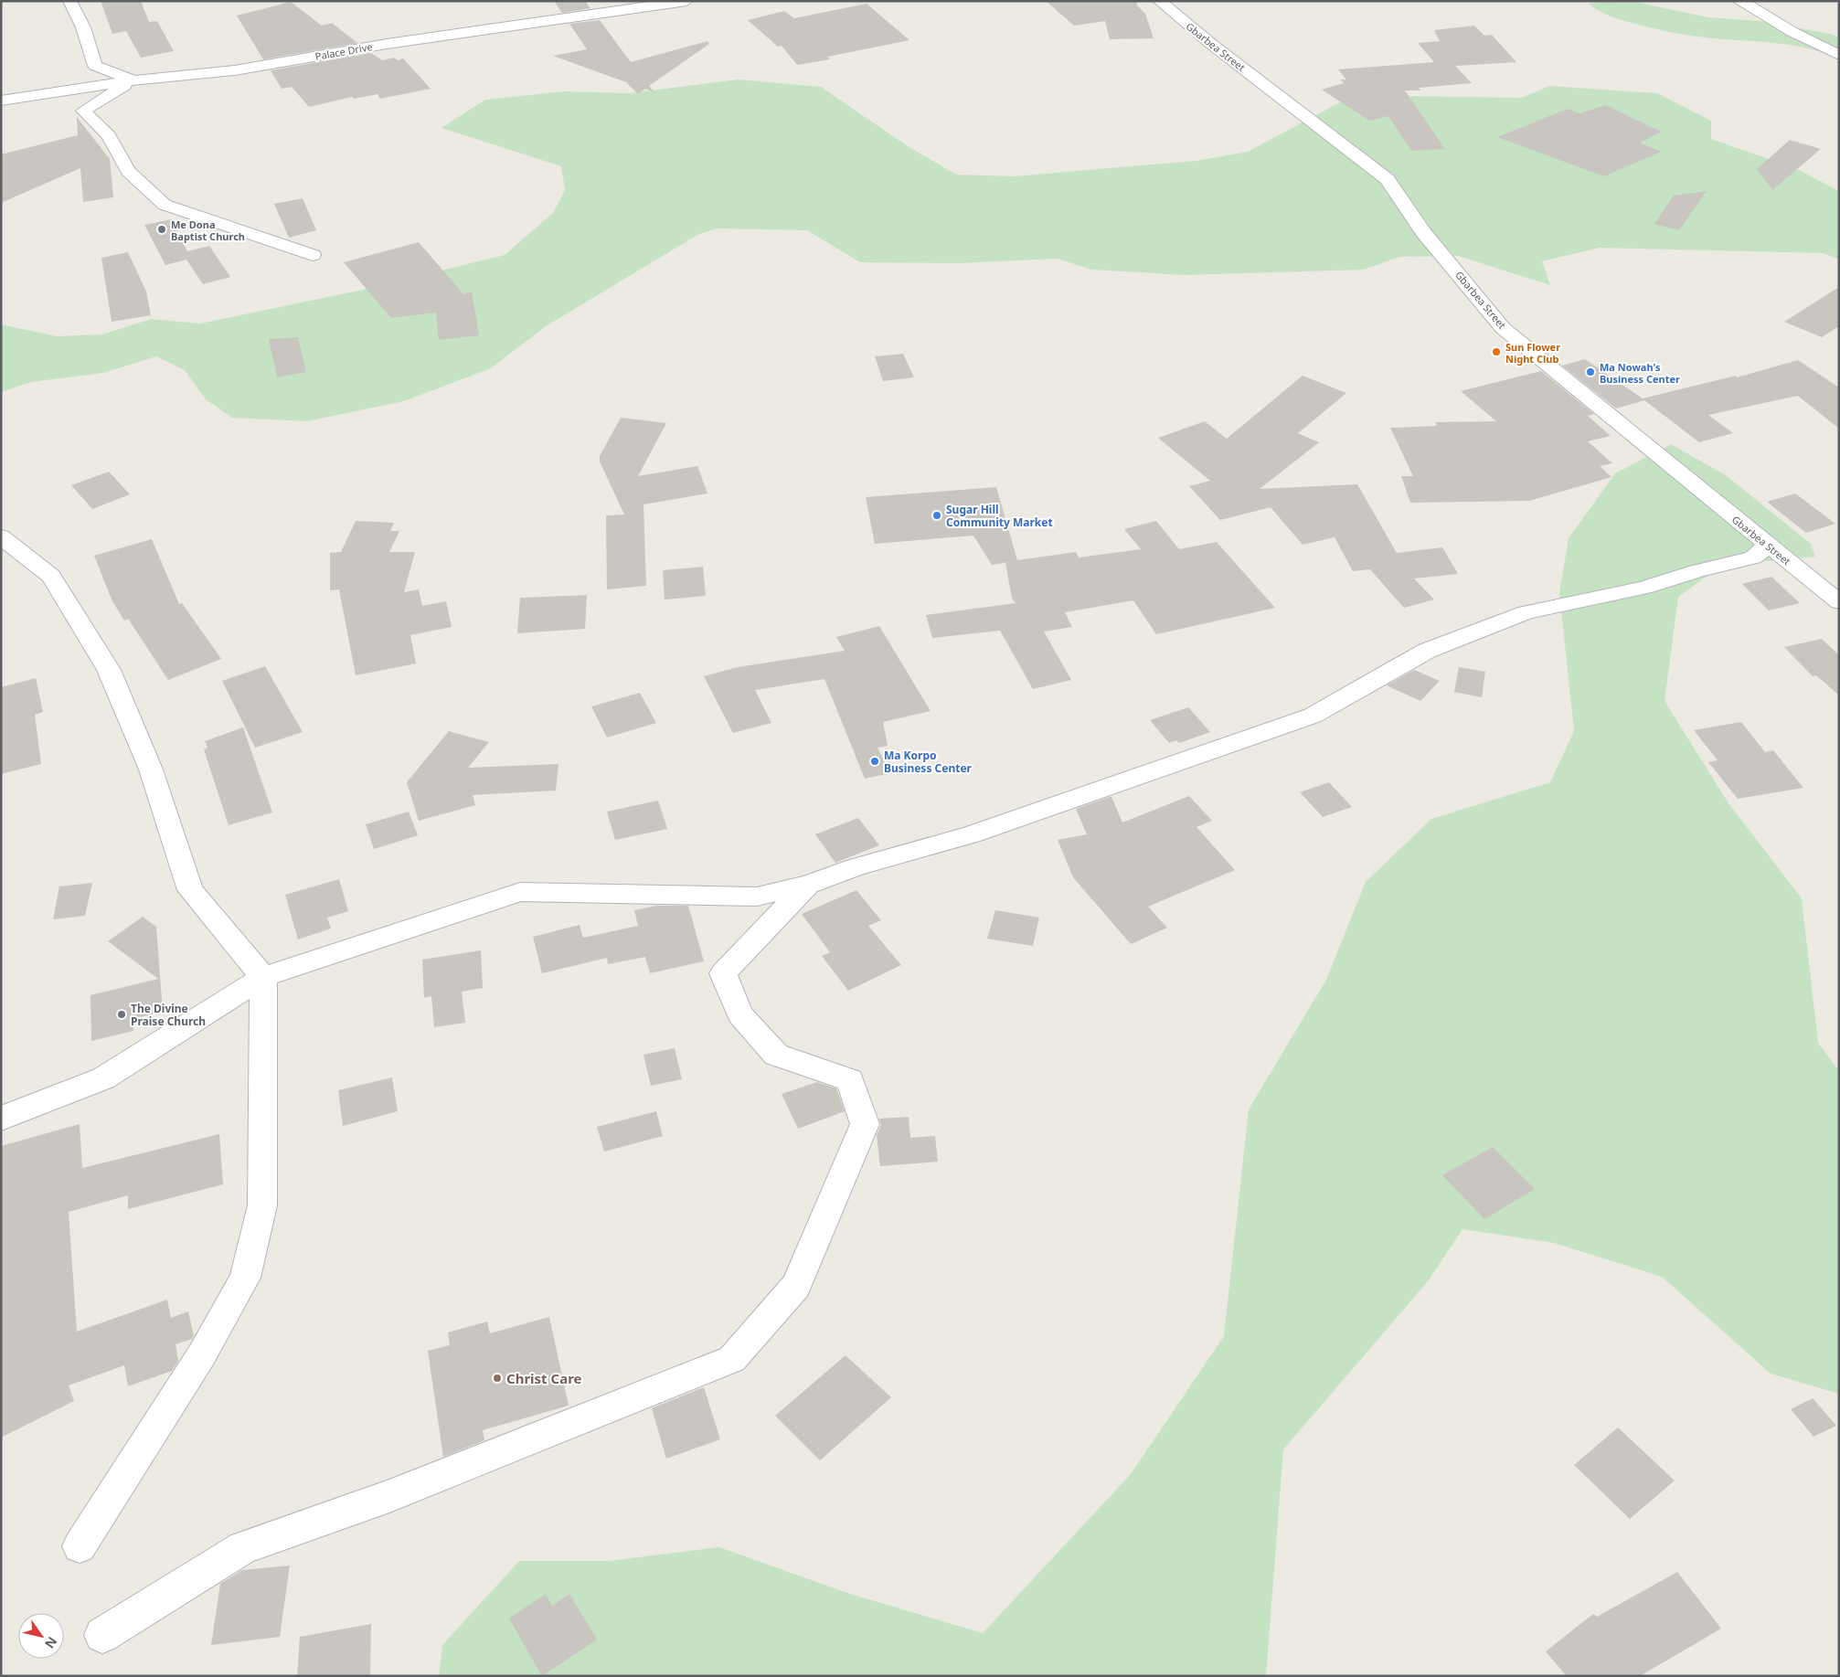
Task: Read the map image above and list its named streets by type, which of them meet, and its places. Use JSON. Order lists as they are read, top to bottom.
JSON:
{
  "streets": {
    "street": ["Gbarbea Street", "Palace Drive"]
  },
  "places": [
    "Me Dona Baptist Church",
    "Sun Flower Night Club",
    "Ma Nowah's Business Center",
    "Sugar Hill Community Market",
    "Ma Korpo Business Center",
    "The Divine Praise Church",
    "Christ Care"
  ],
  "north": "bottom right"
}
